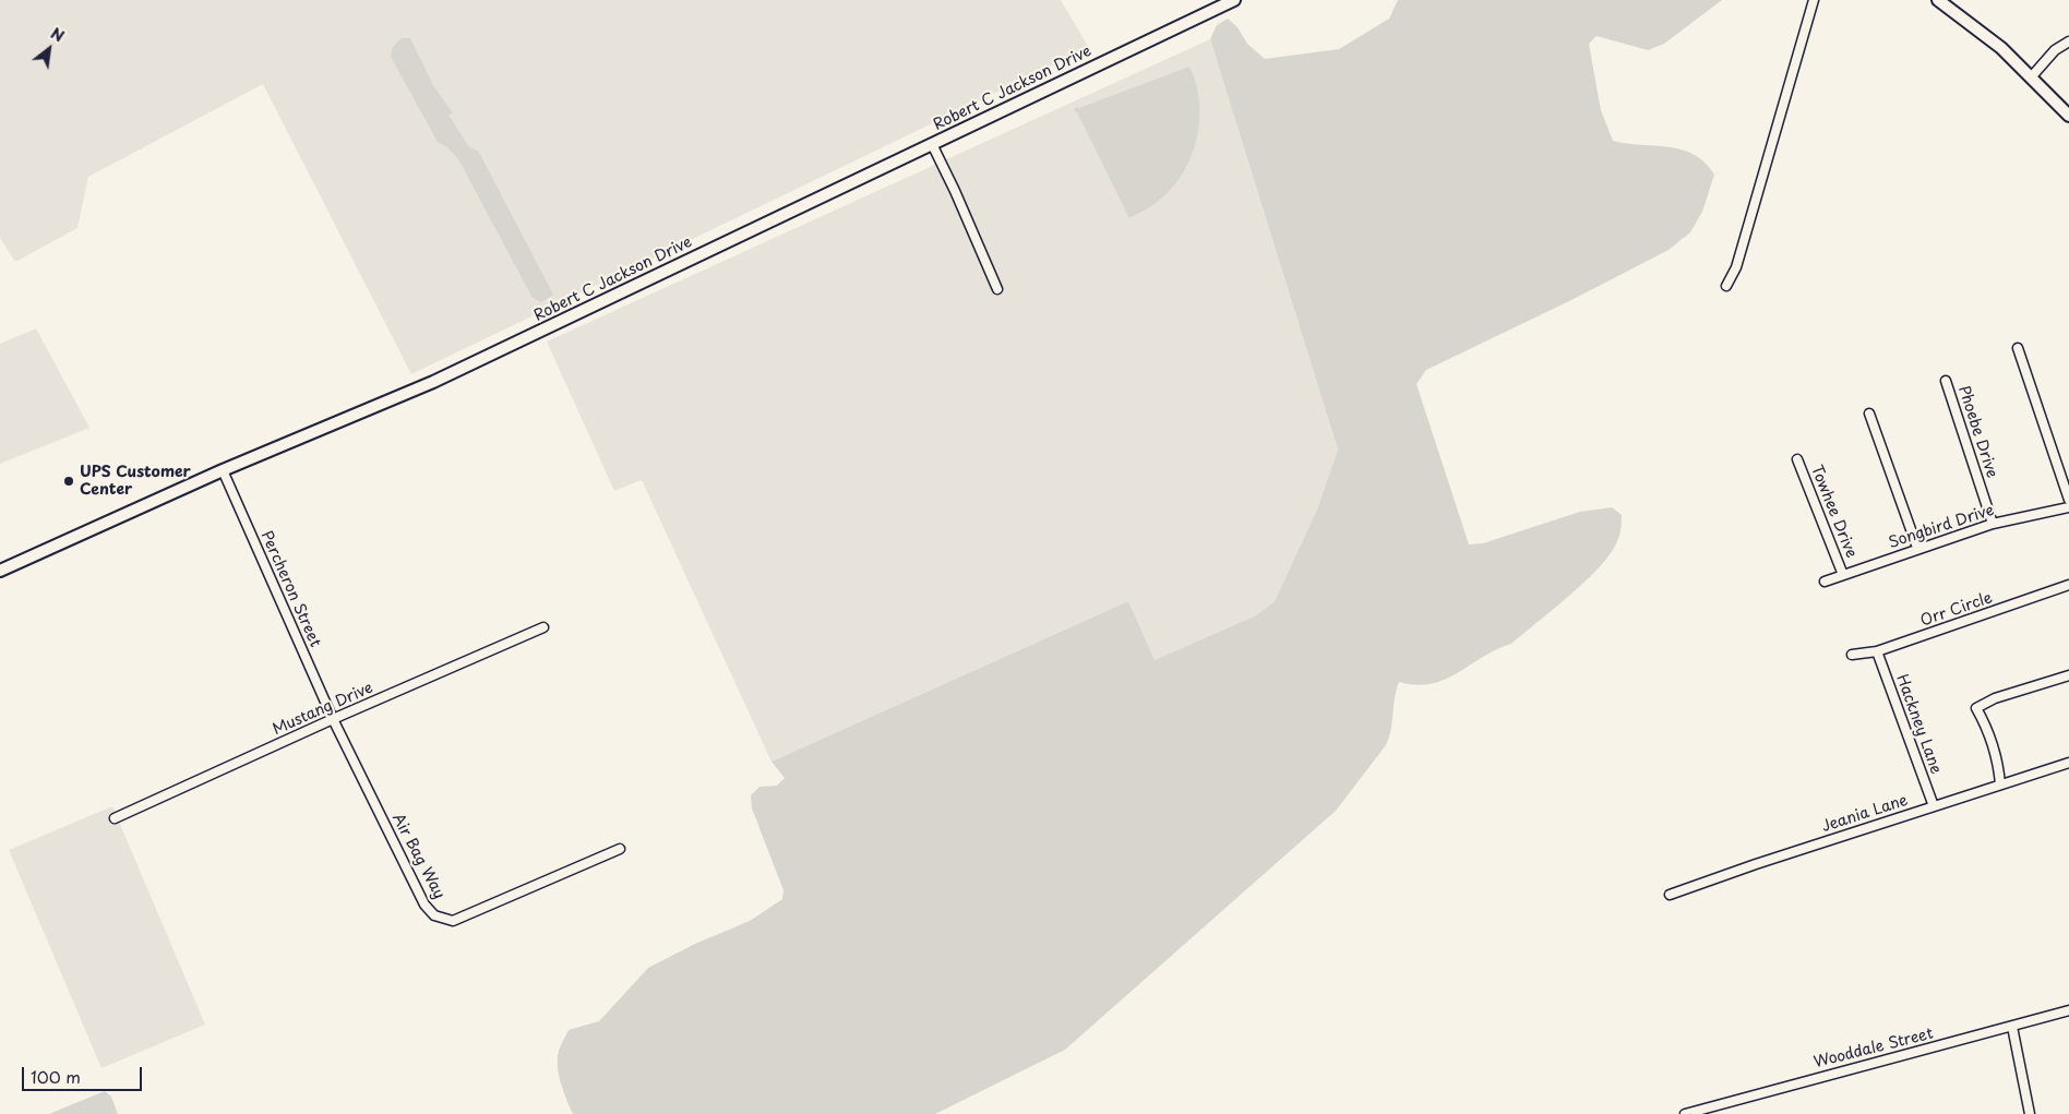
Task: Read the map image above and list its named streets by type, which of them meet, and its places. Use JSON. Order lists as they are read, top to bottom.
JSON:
{
  "streets": {
    "main road": ["Robert C Jackson Drive"],
    "street": [
      "Phoebe Drive",
      "Towhee Drive",
      "Songbird Drive",
      "Percheron Street",
      "Orr Circle",
      "Mustang Drive",
      "Hackney Lane",
      "Jeania Lane",
      "Air Bag Way",
      "Wooddale Street"
    ]
  },
  "crossings": [
    ["Robert C Jackson Drive", "Percheron Street"],
    ["Phoebe Drive", "Songbird Drive"],
    ["Towhee Drive", "Songbird Drive"],
    ["Percheron Street", "Mustang Drive"],
    ["Percheron Street", "Air Bag Way"],
    ["Orr Circle", "Hackney Lane"],
    ["Mustang Drive", "Air Bag Way"],
    ["Hackney Lane", "Jeania Lane"]
  ],
  "places": ["UPS Customer Center"],
  "scale_bar": "100 m",
  "north": "top right"
}
